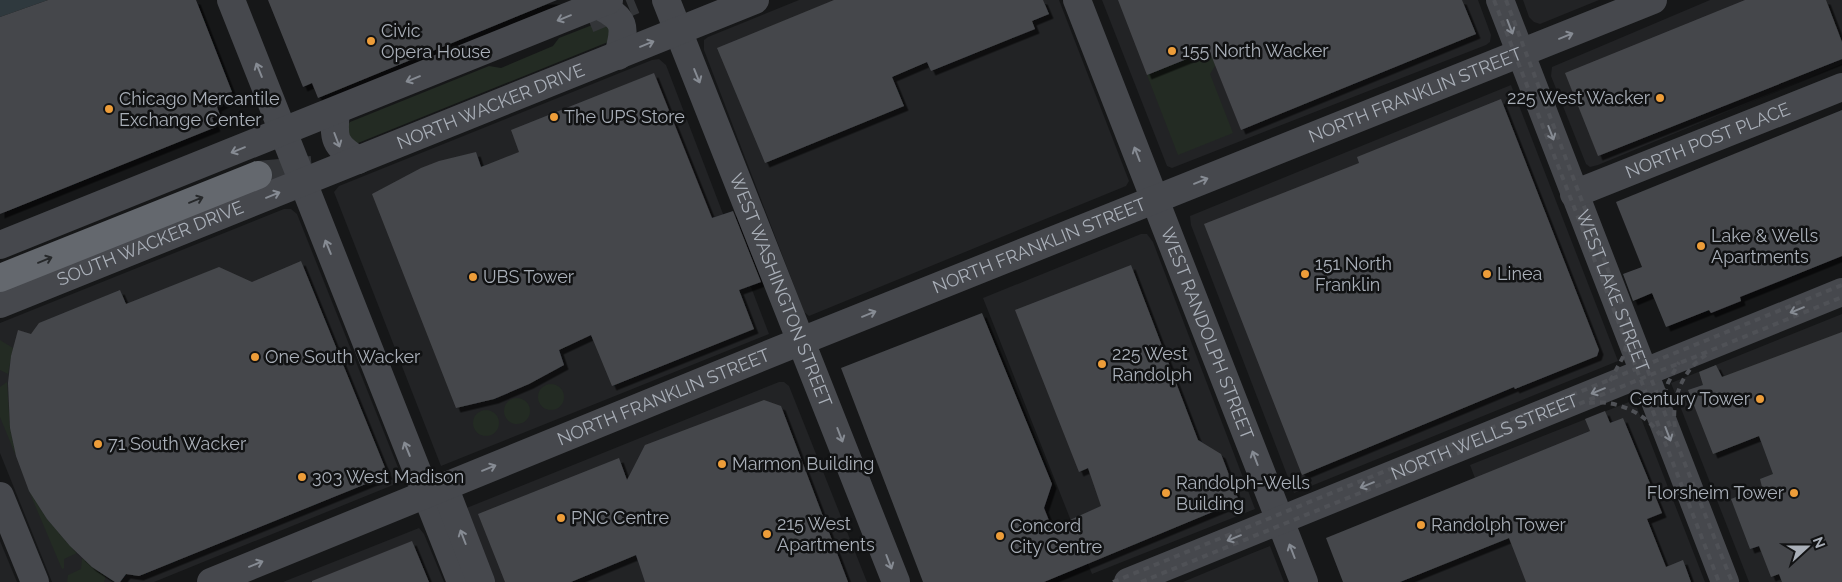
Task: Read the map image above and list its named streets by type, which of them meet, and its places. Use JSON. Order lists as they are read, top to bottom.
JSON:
{
  "streets": {
    "main road": [
      "NORTH FRANKLIN STREET",
      "NORTH WACKER DRIVE",
      "NORTH POST PLACE",
      "SOUTH WACKER DRIVE",
      "WEST WASHINGTON STREET",
      "WEST LAKE STREET",
      "WEST RANDOLPH STREET",
      "NORTH WELLS STREET"
    ]
  },
  "crossings": [
    ["NORTH FRANKLIN STREET", "WEST WASHINGTON STREET"],
    ["NORTH FRANKLIN STREET", "WEST LAKE STREET"],
    ["NORTH FRANKLIN STREET", "WEST RANDOLPH STREET"],
    ["NORTH WACKER DRIVE", "SOUTH WACKER DRIVE"],
    ["NORTH WACKER DRIVE", "WEST WASHINGTON STREET"],
    ["NORTH POST PLACE", "WEST LAKE STREET"],
    ["WEST LAKE STREET", "NORTH WELLS STREET"],
    ["WEST RANDOLPH STREET", "NORTH WELLS STREET"]
  ],
  "one_way": [
    "NORTH FRANKLIN STREET",
    "WEST WASHINGTON STREET",
    "WEST LAKE STREET",
    "WEST RANDOLPH STREET",
    "NORTH WELLS STREET"
  ],
  "places": [
    "Civic Opera House",
    "155 North Wacker",
    "225 West Wacker",
    "Chicago Mercantile Exchange Center",
    "The UPS Store",
    "Lake & Wells Apartments",
    "151 North Franklin",
    "Linea",
    "UBS Tower",
    "One South Wacker",
    "225 West Randolph",
    "Century Tower",
    "71 South Wacker",
    "Marmon Building",
    "303 West Madison",
    "Randolph-Wells Building",
    "Florsheim Tower",
    "PNC Centre",
    "Randolph Tower",
    "215 West Apartments",
    "Concord City Centre"
  ],
  "north": "right"
}
